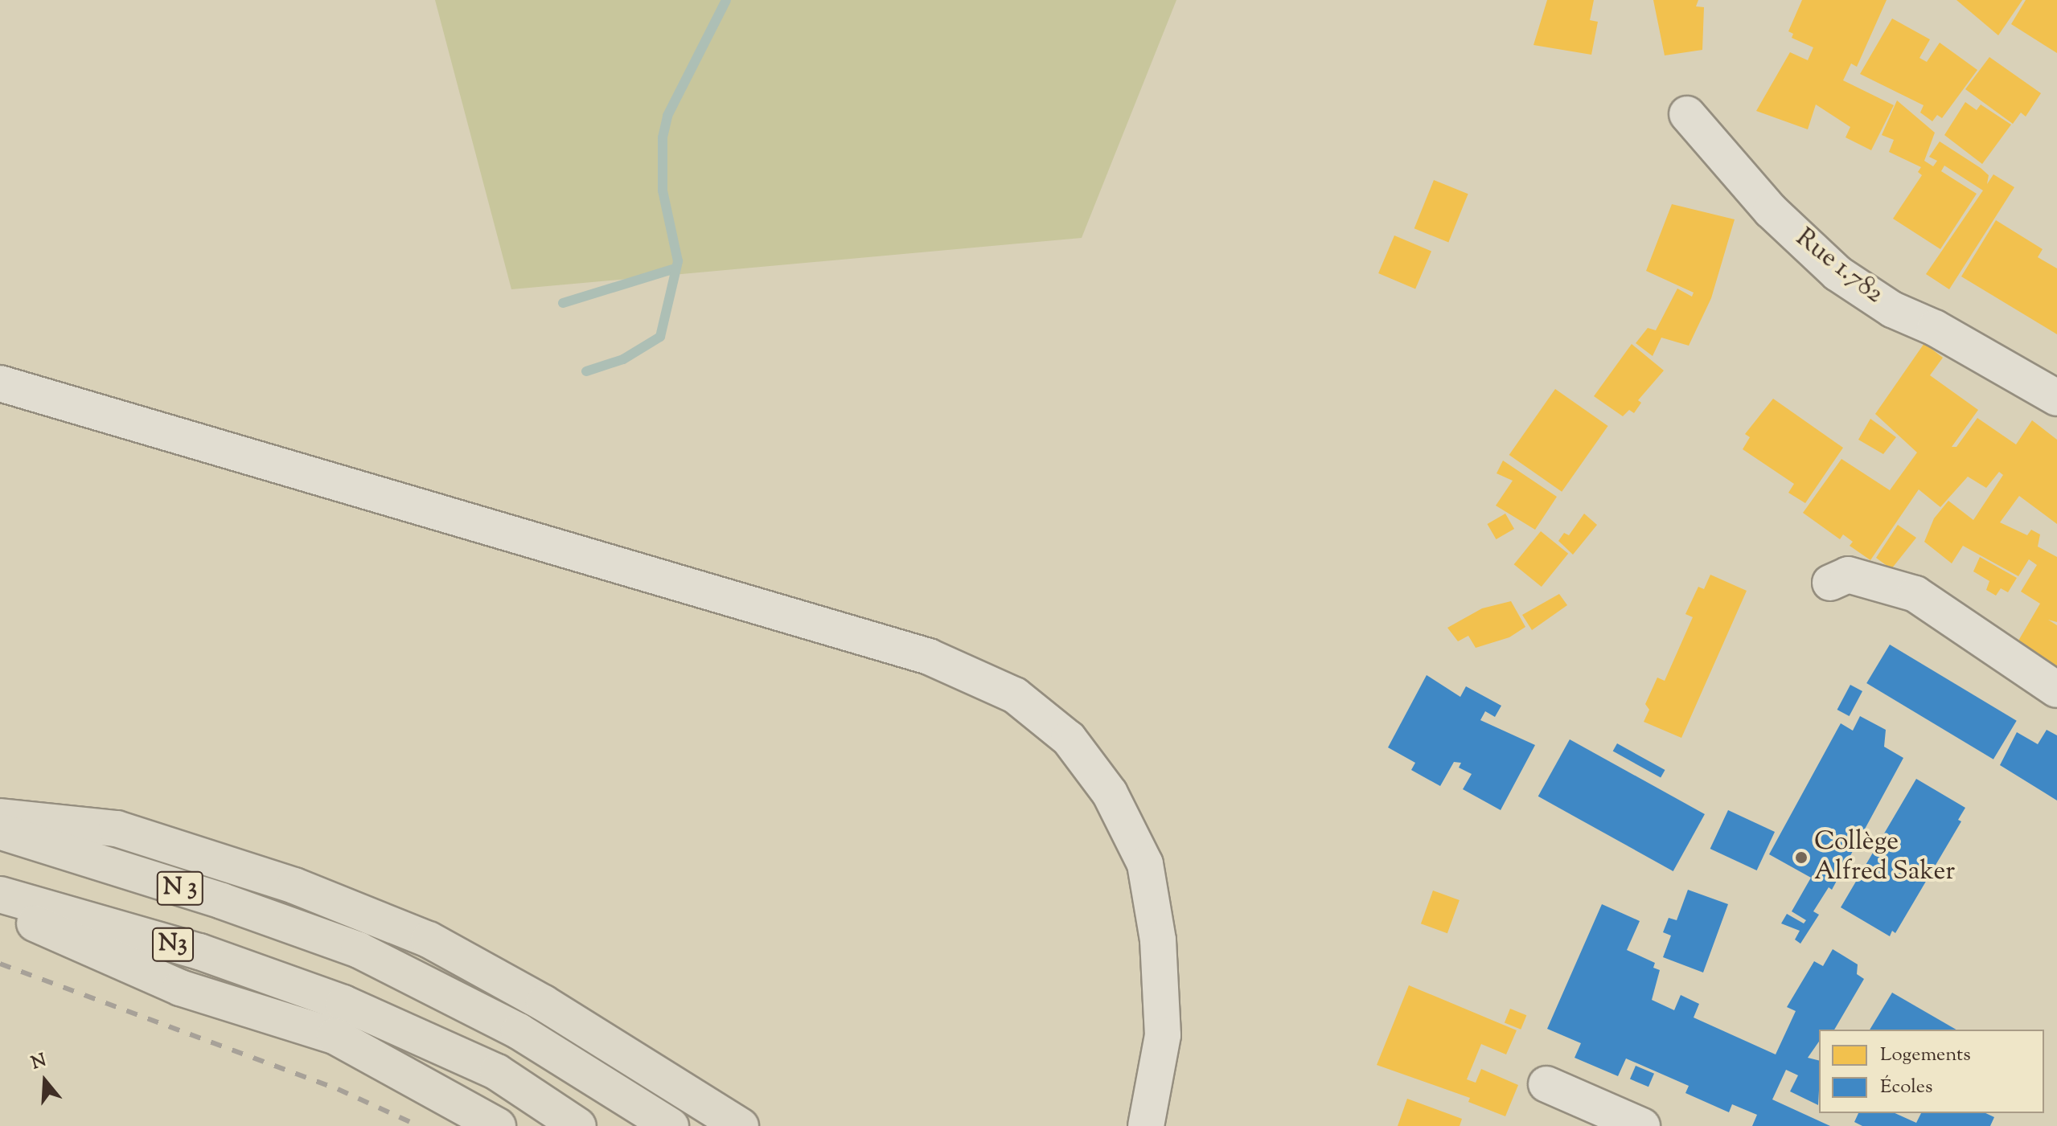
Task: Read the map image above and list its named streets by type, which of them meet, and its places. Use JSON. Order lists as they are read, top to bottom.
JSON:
{
  "streets": {
    "highway": ["N 3", "N3"],
    "street": ["Rue 1.782"]
  },
  "places": ["Collège Alfred Saker"],
  "legend": ["Logements", "Écoles"],
  "north": "top"
}
